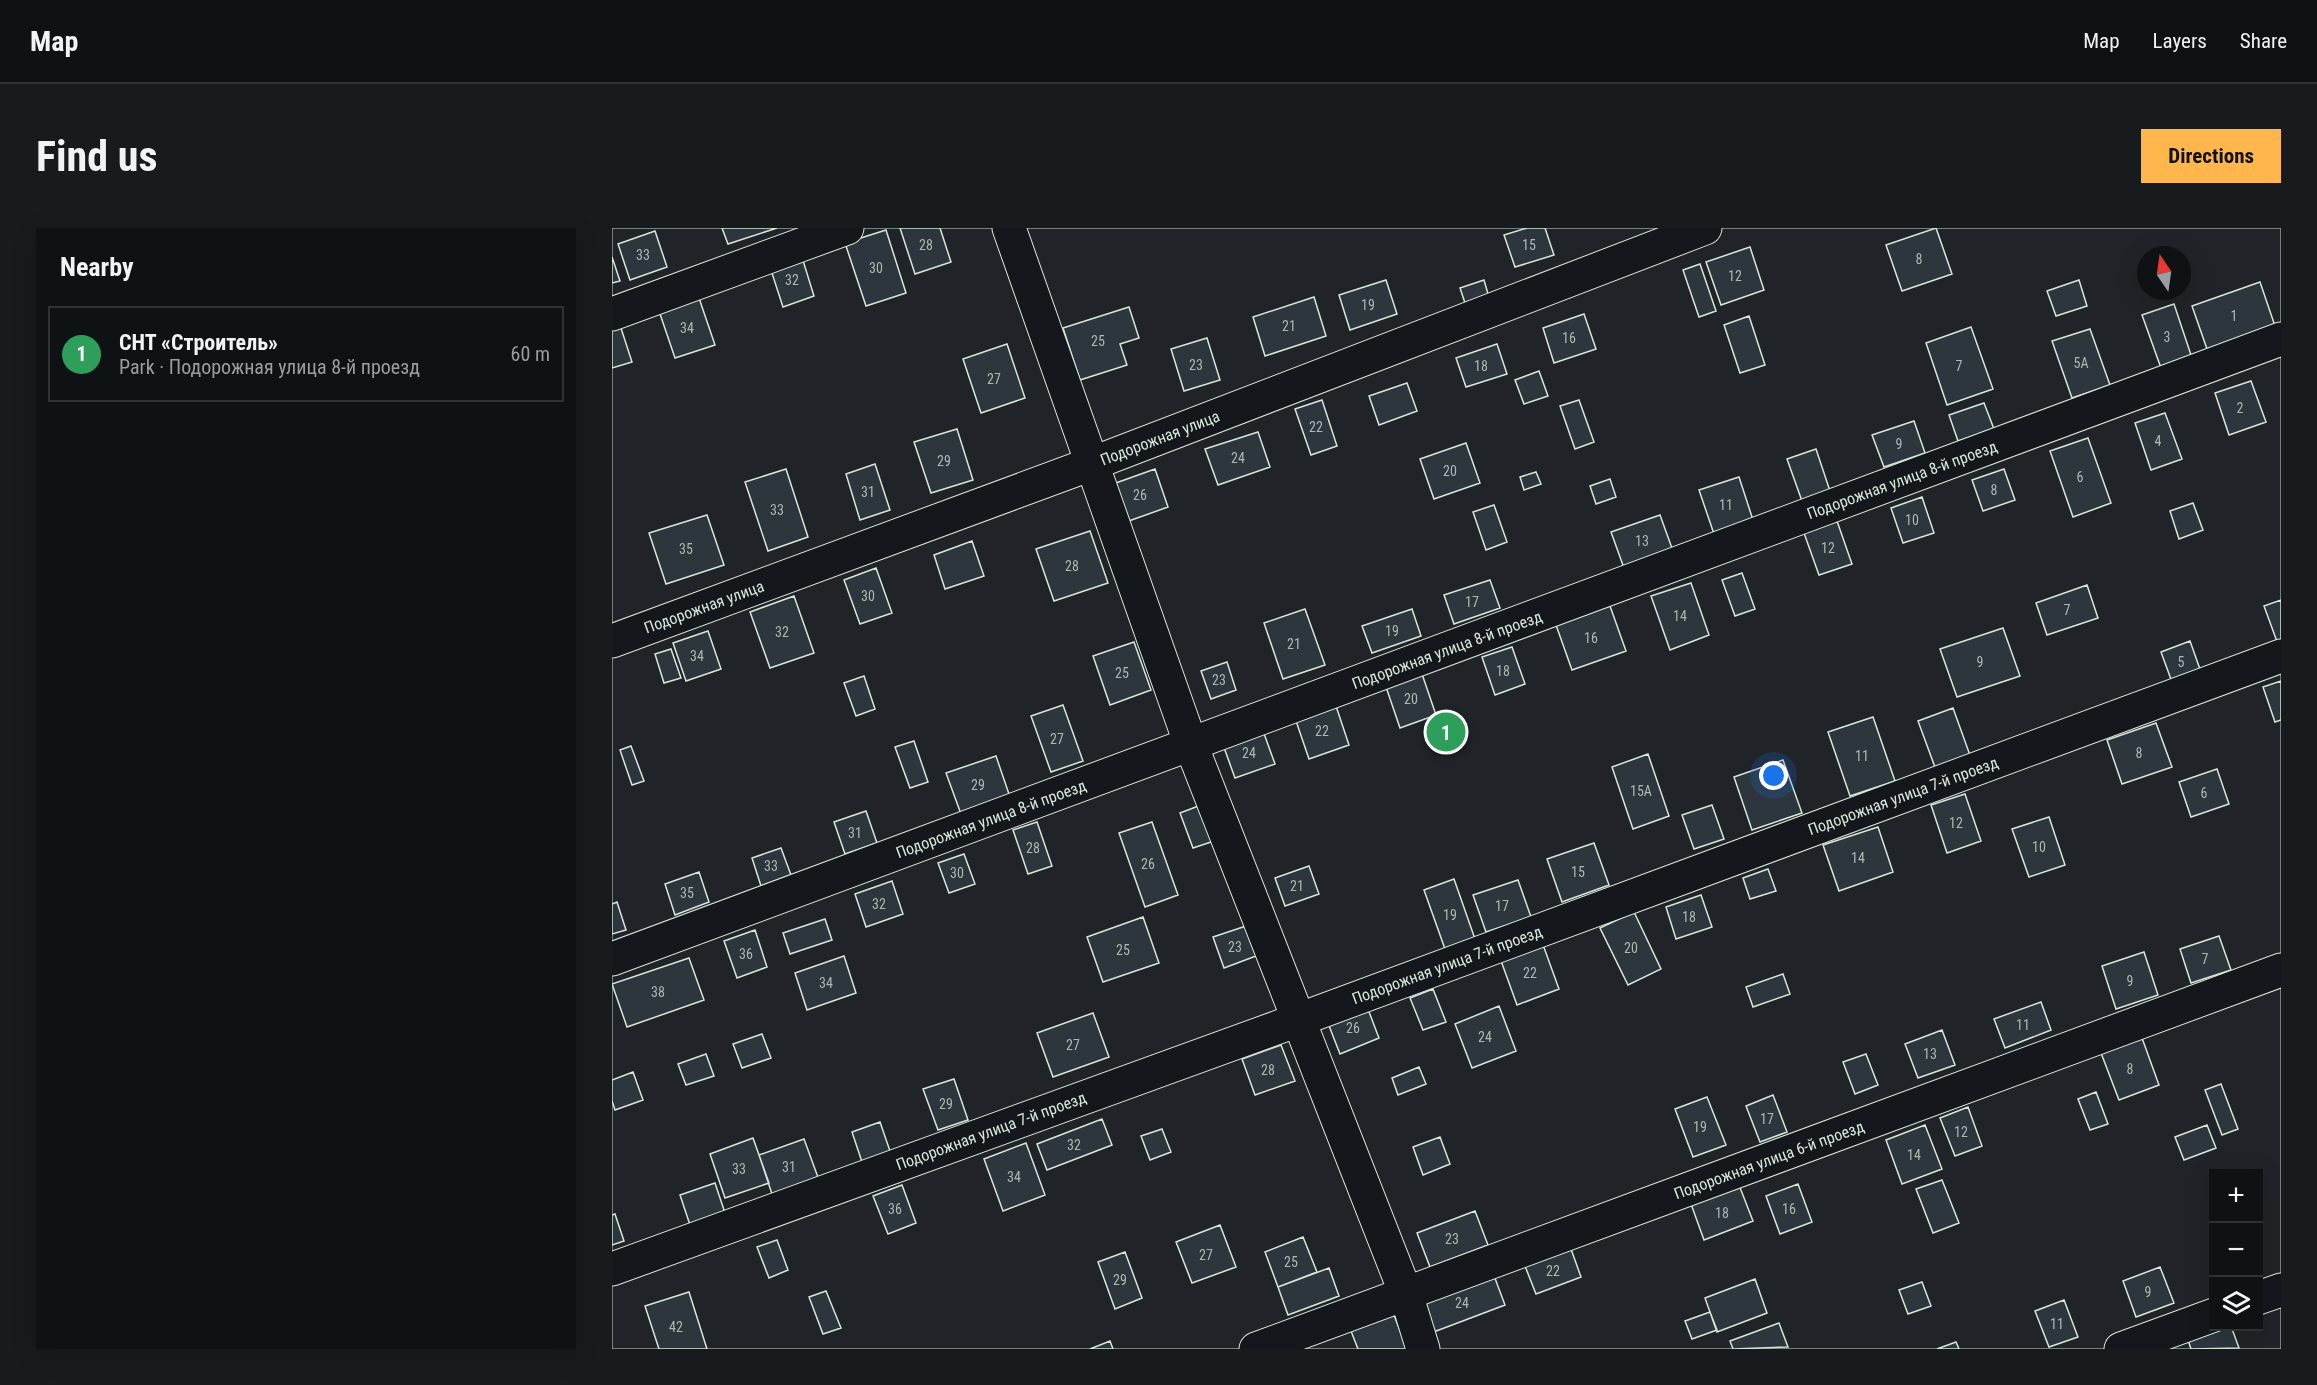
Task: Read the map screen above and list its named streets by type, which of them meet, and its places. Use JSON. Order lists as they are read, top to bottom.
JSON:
{
  "streets": {
    "street": [
      "Подорожная улица",
      "Подорожная улица 8-й проезд",
      "Подорожная улица 7-й проезд",
      "Подорожная улица 6-й проезд"
    ]
  },
  "house_numbers": [
    "28",
    "15",
    "33",
    "8",
    "30",
    "12",
    "32",
    "19",
    "1",
    "21",
    "34",
    "3",
    "16",
    "25",
    "5А",
    "23",
    "18",
    "7",
    "27",
    "2",
    "22",
    "4",
    "9",
    "24",
    "29",
    "20",
    "6",
    "8",
    "31",
    "26",
    "11",
    "33",
    "10",
    "13",
    "12",
    "35",
    "28",
    "30",
    "17",
    "7",
    "14",
    "19",
    "32",
    "16",
    "21",
    "34",
    "9",
    "5",
    "18",
    "25",
    "23",
    "20",
    "22",
    "27",
    "24",
    "8",
    "11",
    "29",
    "15А",
    "6",
    "12",
    "31",
    "10",
    "28",
    "14",
    "26",
    "33",
    "15",
    "30",
    "21",
    "35",
    "32",
    "17",
    "19",
    "18",
    "23",
    "20",
    "25",
    "36",
    "7",
    "22",
    "9",
    "34",
    "38",
    "11",
    "26",
    "24",
    "27",
    "13",
    "8",
    "28",
    "29",
    "17",
    "19",
    "12",
    "32",
    "14",
    "31",
    "33",
    "34",
    "36",
    "16",
    "18",
    "23",
    "27",
    "25",
    "22",
    "29",
    "9",
    "24",
    "11",
    "42"
  ],
  "north": "top",
  "page": {
    "header": "Map",
    "nav": ["Map", "Layers", "Share"],
    "buttons": "Directions",
    "title": "Find us",
    "heading": "Nearby",
    "list": [
      {
        "mark": "1",
        "name": "СНТ «Строитель»",
        "note": "Park · Подорожная улица 8-й проезд",
        "value": "60 m"
      }
    ],
    "pins": "1",
    "map_buttons": ["+", "−"]
  }
}
